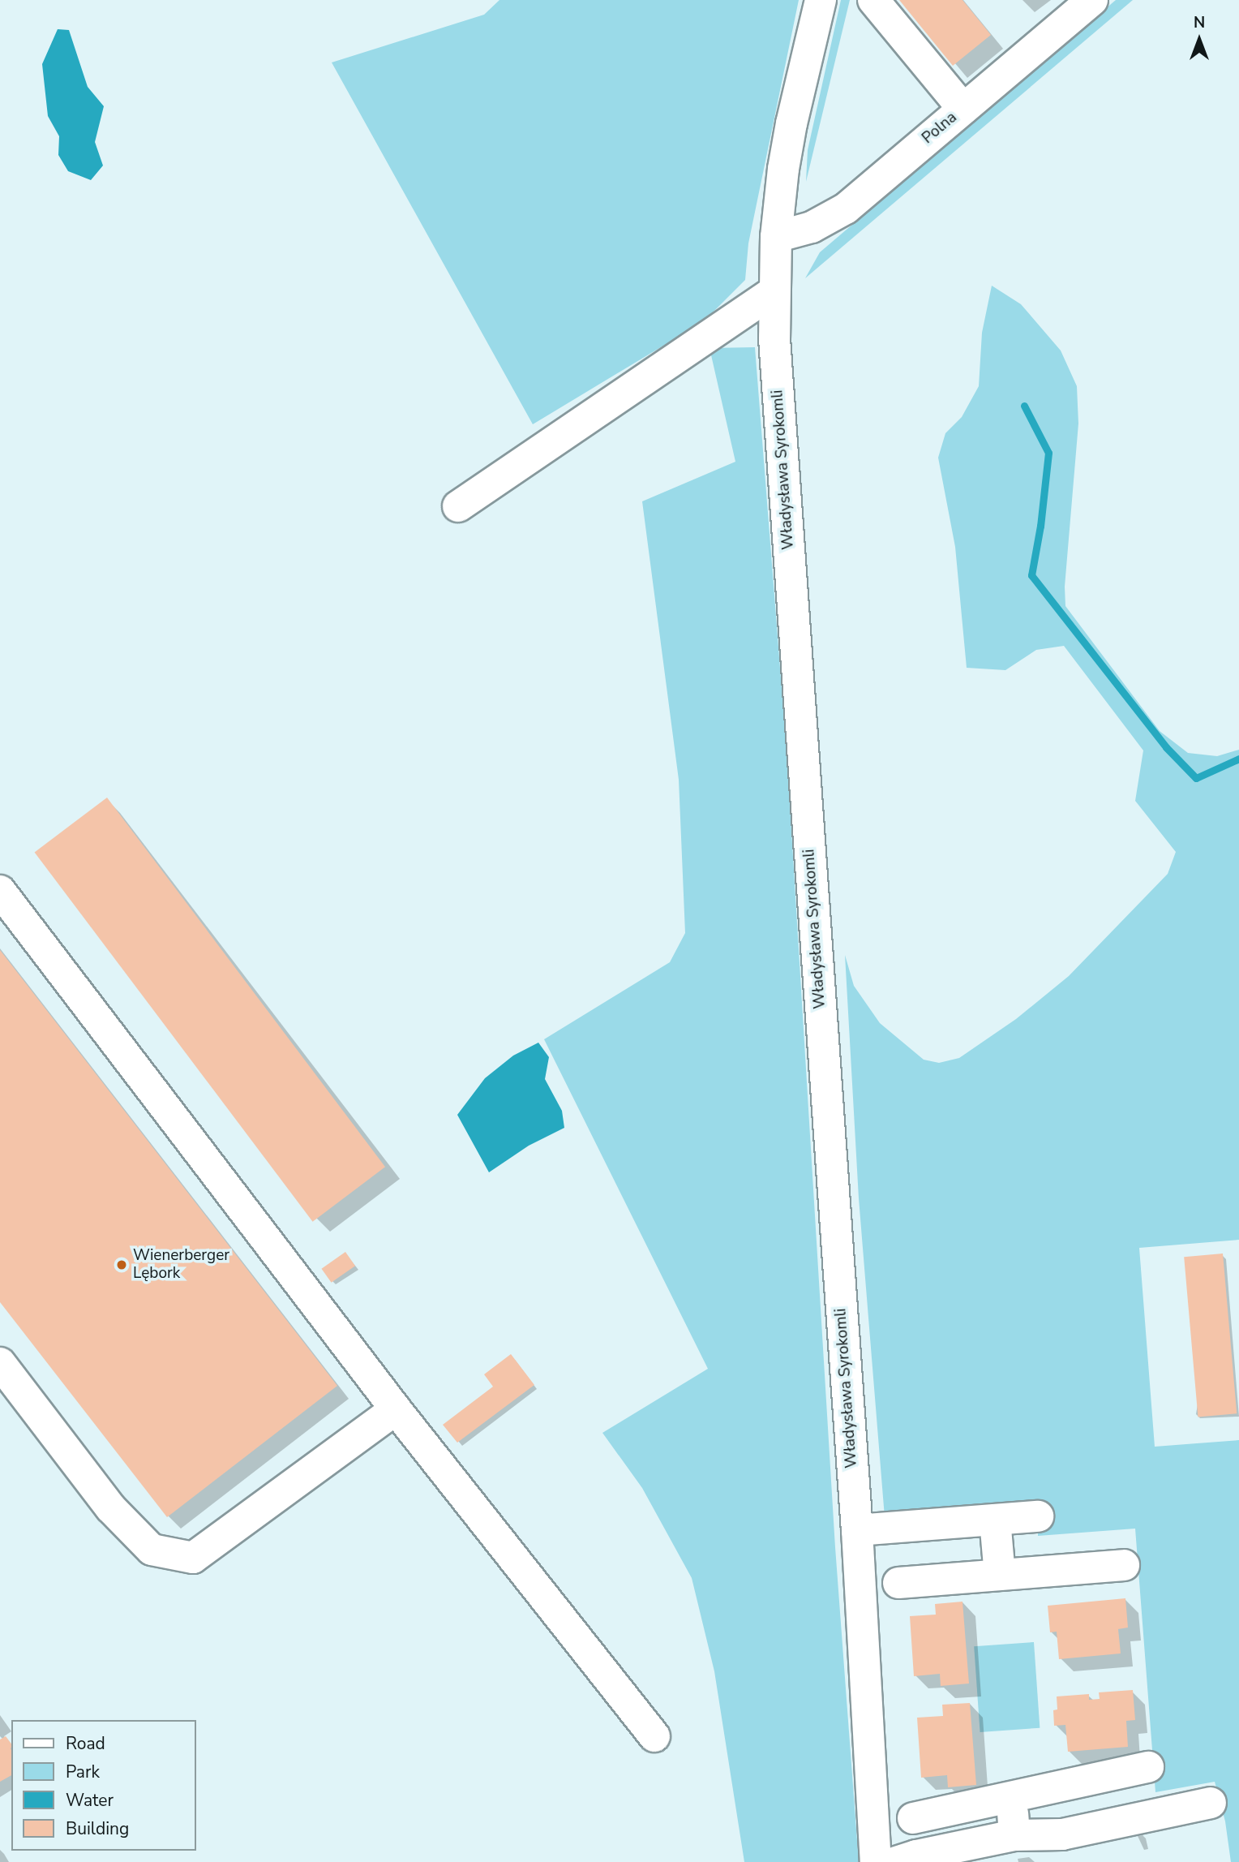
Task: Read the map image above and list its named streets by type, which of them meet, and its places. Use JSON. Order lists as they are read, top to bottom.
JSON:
{
  "streets": {
    "street": ["Polna", "Władysława Syrokomli"]
  },
  "crossings": [
    ["Polna", "Władysława Syrokomli"]
  ],
  "places": ["Wienerberger Lębork"],
  "legend": [
    "Road",
    "Park",
    "Water",
    "Building"
  ],
  "north": "top"
}
